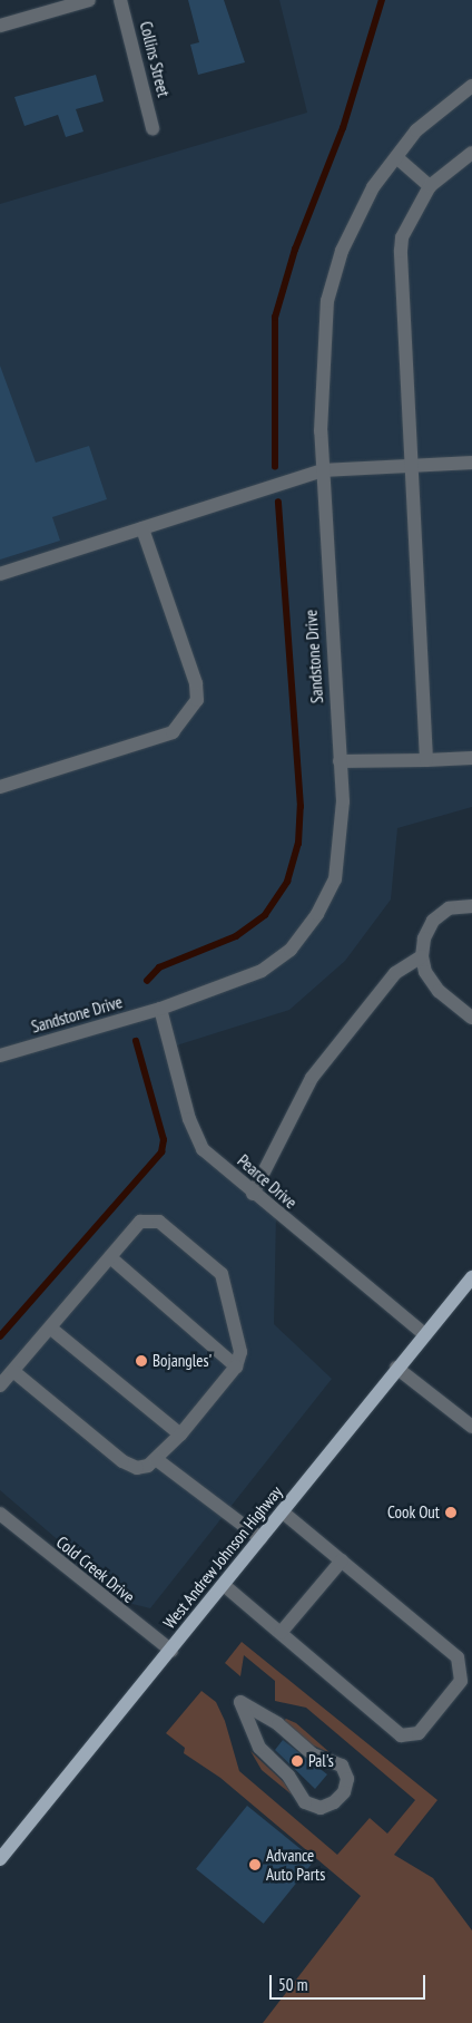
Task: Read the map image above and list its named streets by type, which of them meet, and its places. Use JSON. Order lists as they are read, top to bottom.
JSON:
{
  "streets": {
    "main road": ["West Andrew Johnson Highway"],
    "street": [
      "Collins Street",
      "Sandstone Drive",
      "Pearce Drive",
      "Cold Creek Drive"
    ]
  },
  "crossings": [
    ["Sandstone Drive", "Pearce Drive"],
    ["Pearce Drive", "West Andrew Johnson Highway"],
    ["West Andrew Johnson Highway", "Cold Creek Drive"]
  ],
  "places": [
    "Bojangles'",
    "Cook Out",
    "Pal's",
    "Advance Auto Parts"
  ],
  "scale_bar": "50 m"
}
